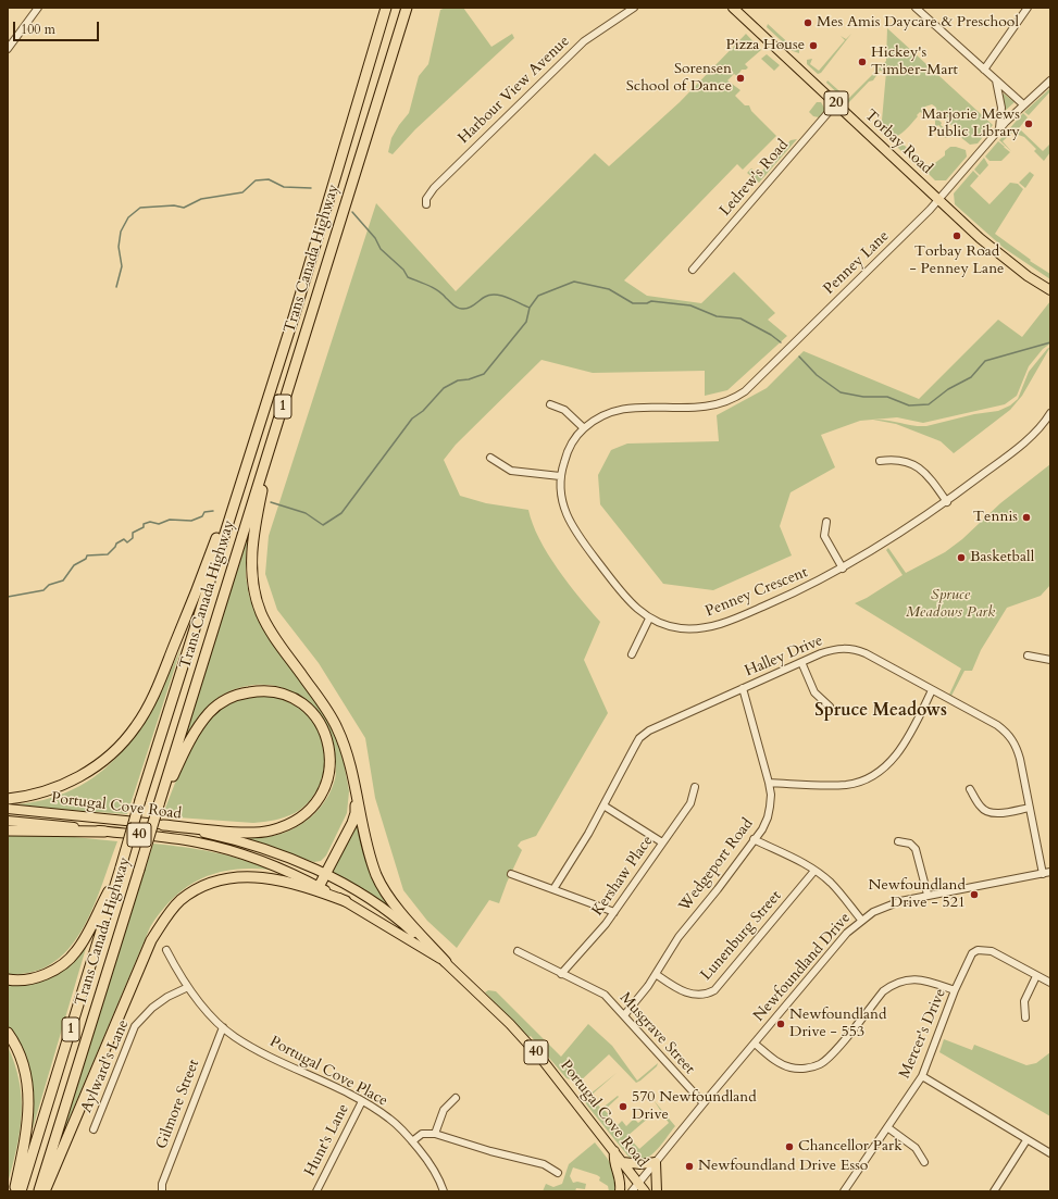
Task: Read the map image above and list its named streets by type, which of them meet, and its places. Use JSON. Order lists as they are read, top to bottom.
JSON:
{
  "streets": {
    "highway": ["Trans Canada Highway", "1"],
    "main road": [
      "20",
      "Torbay Road",
      "Portugal Cove Road",
      "40"
    ],
    "street": [
      "Harbour View Avenue",
      "Ledrew's Road",
      "Penney Lane",
      "Penney Crescent",
      "Halley Drive",
      "Wedgeport Road",
      "Kershaw Place",
      "Lunenburg Street",
      "Newfoundland Drive",
      "Musgrave Street",
      "Mercer's Drive",
      "Aylward's Lane",
      "Portugal Cove Place",
      "Gilmore Street",
      "Hunt's Lane"
    ]
  },
  "crossings": [
    ["Torbay Road", "Ledrew's Road"],
    ["Torbay Road", "Penney Lane"],
    ["Penney Lane", "Penney Crescent"],
    ["Halley Drive", "Wedgeport Road"],
    ["Halley Drive", "Newfoundland Drive"],
    ["Portugal Cove Road", "Newfoundland Drive"],
    ["Wedgeport Road", "Lunenburg Street"],
    ["Wedgeport Road", "Musgrave Street"],
    ["Kershaw Place", "Musgrave Street"],
    ["Newfoundland Drive", "Musgrave Street"],
    ["Aylward's Lane", "Portugal Cove Place"],
    ["Portugal Cove Place", "Gilmore Street"],
    ["Portugal Cove Place", "Hunt's Lane"]
  ],
  "districts": ["Spruce Meadows"],
  "parks": ["Spruce Meadows Park"],
  "places": [
    "Mes Amis Daycare & Preschool",
    "Pizza House",
    "Hickey's Timber-Mart",
    "Sorensen School of Dance",
    "Marjorie Mews Public Library",
    "Torbay Road - Penney Lane",
    "Tennis",
    "Basketball",
    "Newfoundland Drive - 521",
    "Newfoundland Drive - 553",
    "570 Newfoundland Drive",
    "Chancellor Park",
    "Newfoundland Drive Esso"
  ],
  "scale_bar": "100 m"
}
